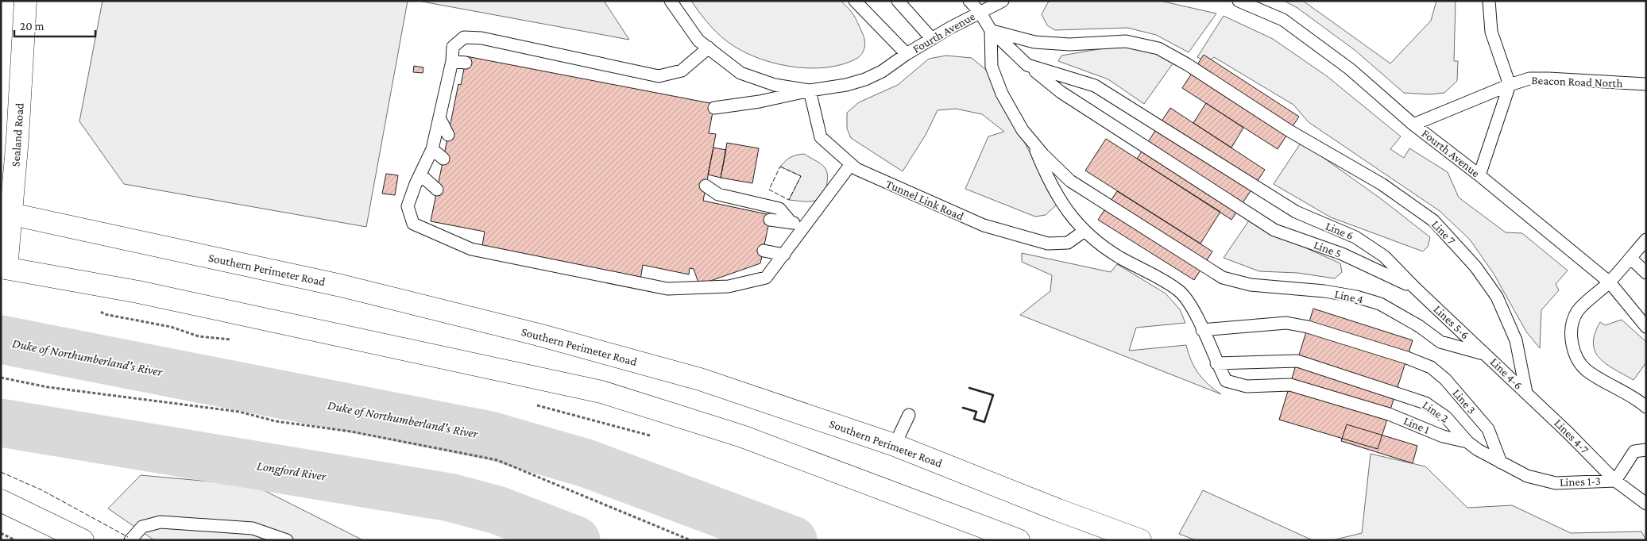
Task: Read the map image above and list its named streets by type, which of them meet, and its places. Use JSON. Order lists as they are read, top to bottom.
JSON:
{
  "streets": {
    "street": ["Sealand Road", "Southern Perimeter Road"],
    "lane": [
      "Fourth Avenue",
      "Beacon Road North",
      "Tunnel Link Road",
      "Line 6",
      "Line 7",
      "Line 5",
      "Line 4",
      "Lines 5-6",
      "Line 4-6",
      "Line 3",
      "Line 2",
      "Line 1",
      "Lines 4-7",
      "Lines 1-3"
    ]
  },
  "crossings": [
    ["Fourth Avenue", "Beacon Road North"],
    ["Fourth Avenue", "Line 5"],
    ["Sealand Road", "Southern Perimeter Road"],
    ["Tunnel Link Road", "Line 1"],
    ["Line 6", "Line 5"],
    ["Line 6", "Lines 5-6"],
    ["Line 7", "Line 5"],
    ["Line 7", "Line 4-6"],
    ["Line 7", "Lines 4-7"],
    ["Line 5", "Lines 5-6"],
    ["Line 4", "Lines 5-6"],
    ["Line 4", "Line 4-6"],
    ["Line 4", "Line 1"],
    ["Lines 5-6", "Line 4-6"],
    ["Line 4-6", "Lines 4-7"],
    ["Line 3", "Line 1"],
    ["Line 3", "Lines 1-3"],
    ["Line 2", "Line 1"],
    ["Line 2", "Lines 1-3"],
    ["Line 1", "Lines 1-3"],
    ["Lines 4-7", "Lines 1-3"]
  ],
  "water": ["Duke of Northumberland's River", "Longford River"],
  "scale_bar": "20 m"
}
